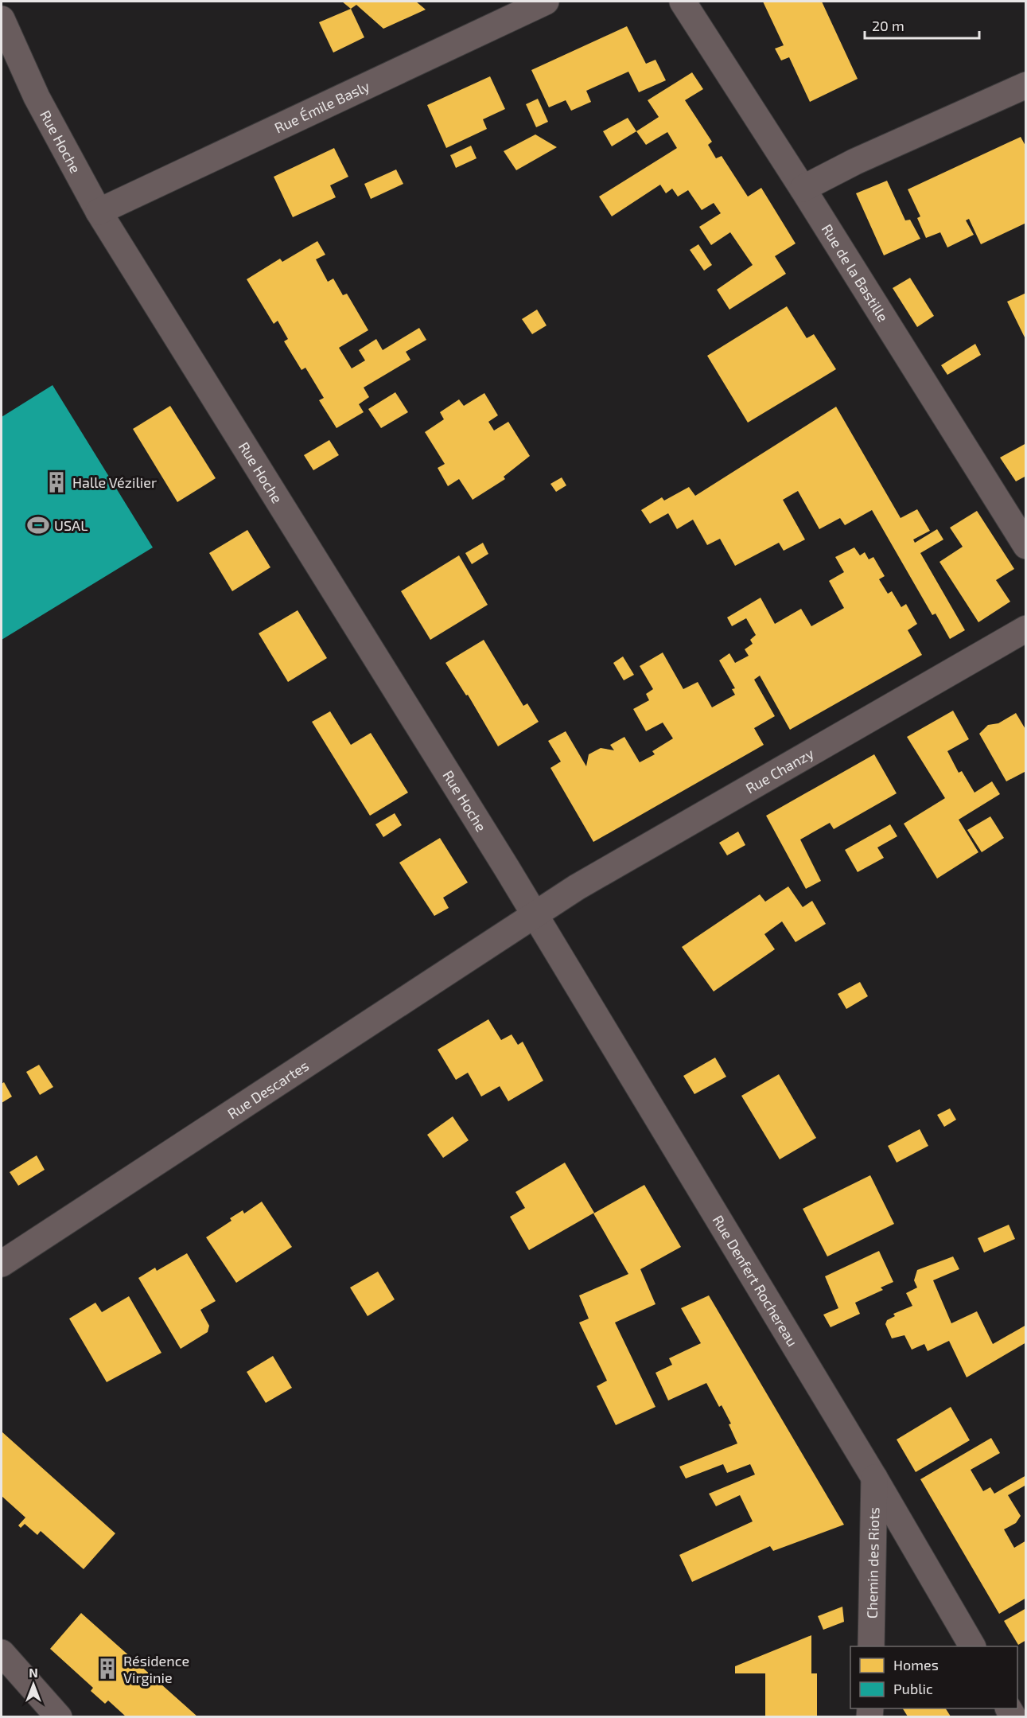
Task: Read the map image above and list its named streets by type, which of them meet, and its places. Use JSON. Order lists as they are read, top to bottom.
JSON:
{
  "streets": {
    "street": [
      "Rue Émile Basly",
      "Rue Hoche",
      "Rue de la Bastille",
      "Rue Chanzy",
      "Rue Descartes",
      "Rue Denfert Rochereau",
      "Chemin des Riots"
    ]
  },
  "crossings": [
    ["Rue Émile Basly", "Rue Hoche"],
    ["Rue Hoche", "Rue Chanzy"],
    ["Rue Hoche", "Rue Descartes"],
    ["Rue Hoche", "Rue Denfert Rochereau"],
    ["Rue Chanzy", "Rue Descartes"],
    ["Rue Chanzy", "Rue Denfert Rochereau"],
    ["Rue Descartes", "Rue Denfert Rochereau"],
    ["Rue Denfert Rochereau", "Chemin des Riots"]
  ],
  "places": {
    "building": ["Halle Vézilier", "Résidence Virginie"],
    "sports": ["USAL"]
  },
  "legend": ["Homes", "Public"],
  "scale_bar": "20 m",
  "north": "top"
}
